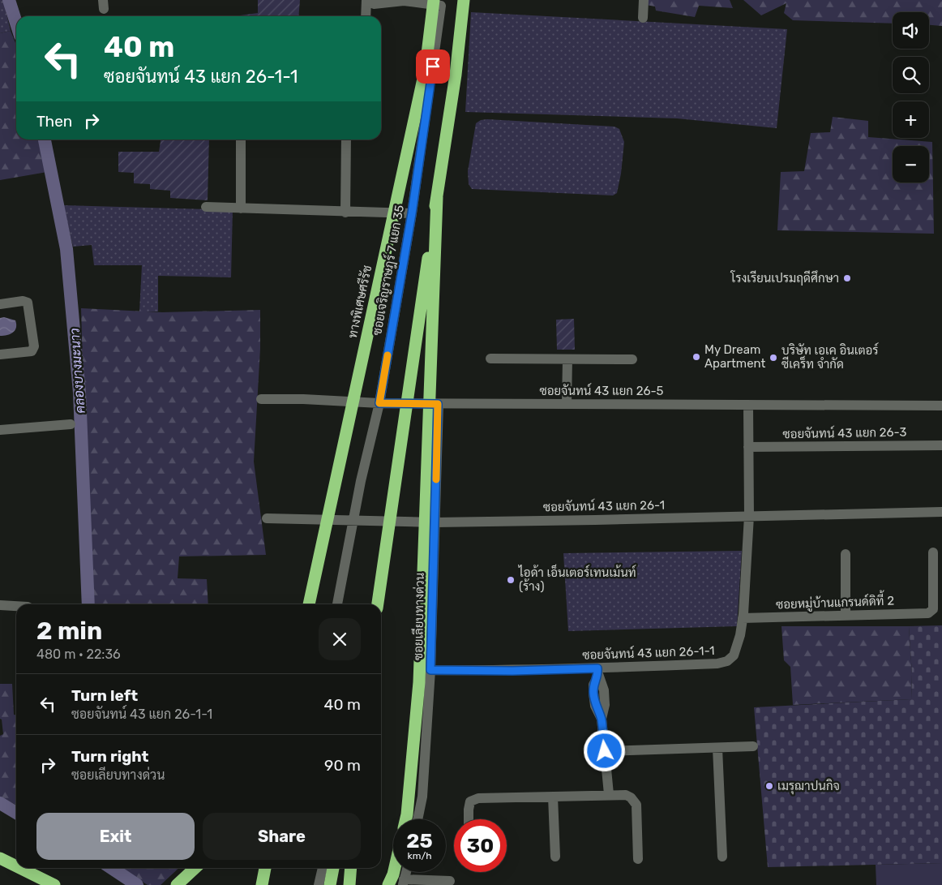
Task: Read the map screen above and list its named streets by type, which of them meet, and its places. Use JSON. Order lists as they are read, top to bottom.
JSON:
{
  "streets": {
    "highway": ["ทางพิเศษศรีรัช"],
    "street": [
      "ซอยเจริญราษฎร์ 7 แยก 35",
      "ซอยจันทน์ 43 แยก 26-5",
      "ซอยจันทน์ 43 แยก 26-3",
      "ซอยจันทน์ 43 แยก 26-1",
      "ซอยหมู่บ้านแกรนด์ดิที้ 2",
      "ซอยเลียบทางด่วน",
      "ซอยจันทน์ 43 แยก 26-1-1"
    ]
  },
  "crossings": [
    ["ซอยเจริญราษฎร์ 7 แยก 35", "ซอยจันทน์ 43 แยก 26-5"],
    ["ซอยเจริญราษฎร์ 7 แยก 35", "ซอยจันทน์ 43 แยก 26-1"],
    ["ซอยจันทน์ 43 แยก 26-5", "ซอยเลียบทางด่วน"],
    ["ซอยจันทน์ 43 แยก 26-5", "ซอยจันทน์ 43 แยก 26-1-1"],
    ["ซอยจันทน์ 43 แยก 26-3", "ซอยจันทน์ 43 แยก 26-1-1"],
    ["ซอยจันทน์ 43 แยก 26-1", "ซอยเลียบทางด่วน"],
    ["ซอยจันทน์ 43 แยก 26-1", "ซอยจันทน์ 43 แยก 26-1-1"],
    ["ซอยหมู่บ้านแกรนด์ดิที้ 2", "ซอยจันทน์ 43 แยก 26-1-1"],
    ["ซอยเลียบทางด่วน", "ซอยจันทน์ 43 แยก 26-1-1"]
  ],
  "water": ["คลองบางมะนาว"],
  "places": [
    "โรงเรียนเปรมฤดีศึกษา",
    "My Dream Apartment",
    "บริษัท เอเค อินเตอร์ ซีเคร็ท จำกัด",
    "ไอด้า เอ็นเตอร์เทนเม้นท์ (ร้าง)",
    "เมรุฌาปนกิจ"
  ],
  "page": {
    "map_buttons": ["+", "−"],
    "turn": ["40 m", "ซอยจันทน์ 43 แยก 26-1-1"],
    "then": "Then",
    "heading": ["2 min", "480 m · 22:36"],
    "list": [
      {
        "name": "Turn left",
        "note": "ซอยจันทน์ 43 แยก 26-1-1",
        "value": "40 m"
      },
      {
        "name": "Turn right",
        "note": "ซอยเลียบทางด่วน",
        "value": "90 m"
      }
    ],
    "buttons": ["Exit", "Share"],
    "speed": "25 km/h",
    "limit": "30"
  }
}
